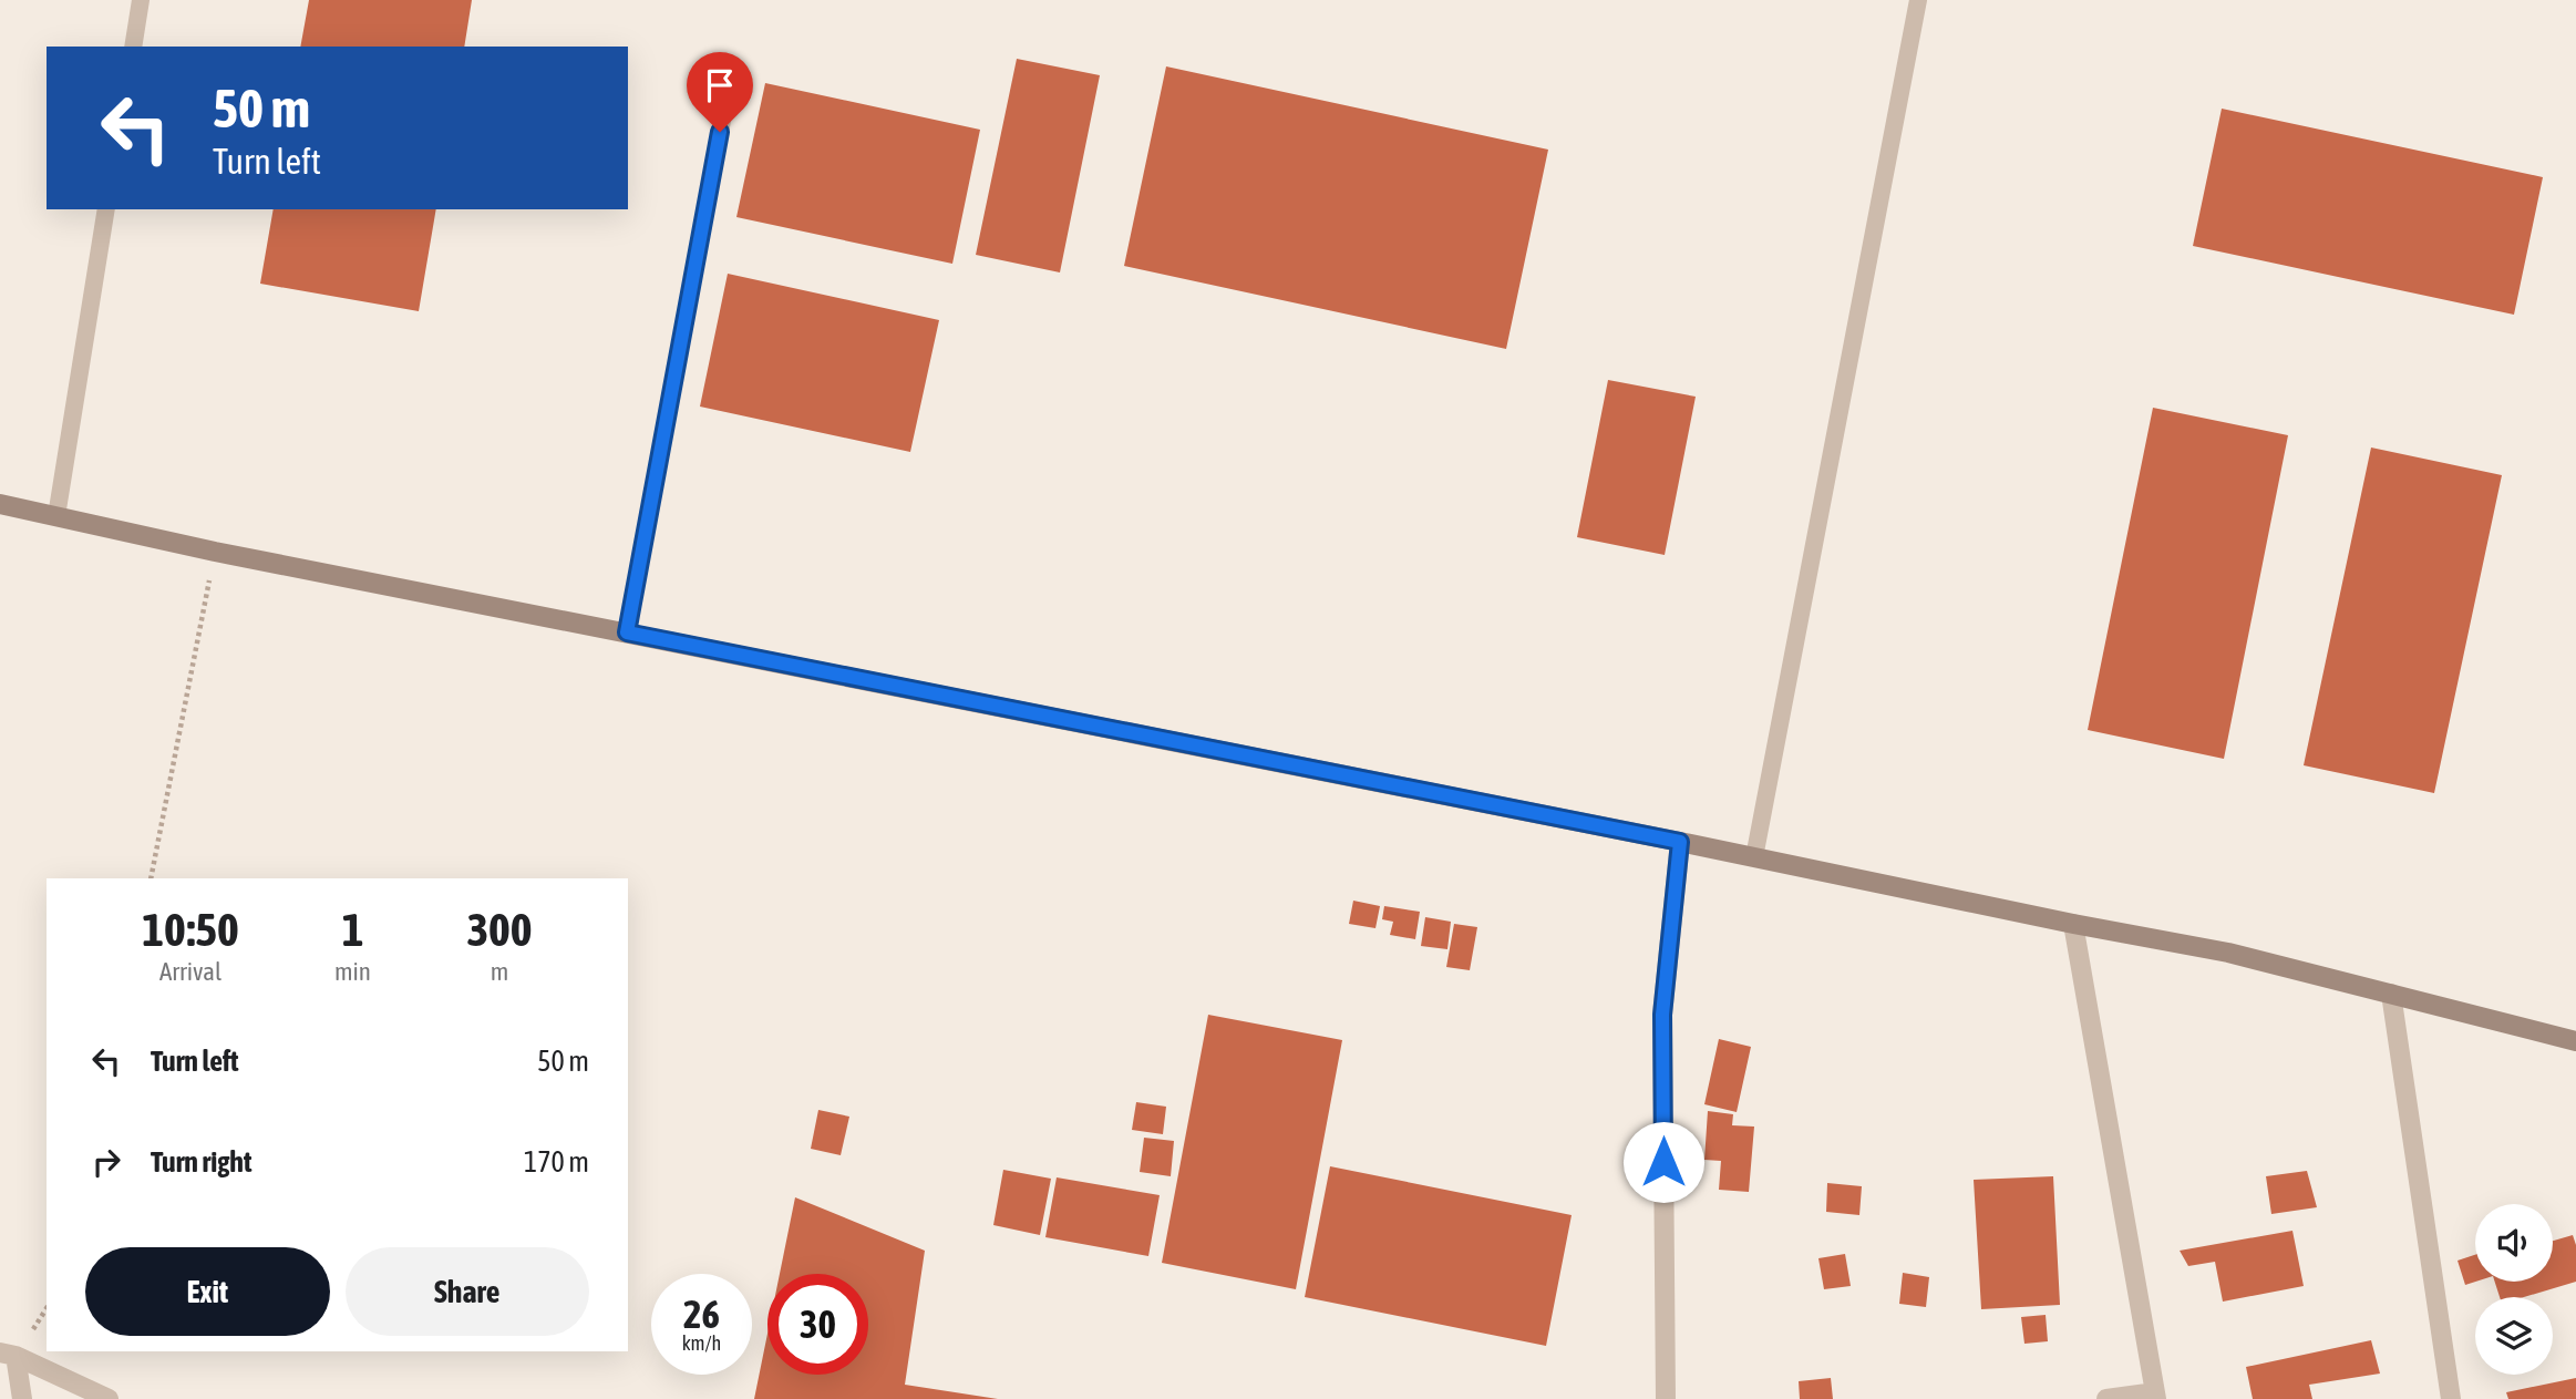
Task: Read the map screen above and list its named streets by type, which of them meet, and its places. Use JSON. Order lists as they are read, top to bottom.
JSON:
{
  "page": {
    "turn": ["50 m", "Turn left"],
    "eta": [
      "10:50",
      "Arrival",
      "1",
      "min",
      "300",
      "m"
    ],
    "list": [
      {
        "name": "Turn left",
        "value": "50 m"
      },
      {
        "name": "Turn right",
        "value": "170 m"
      }
    ],
    "buttons": ["Exit", "Share"],
    "speed": "26 km/h",
    "limit": "30"
  }
}
